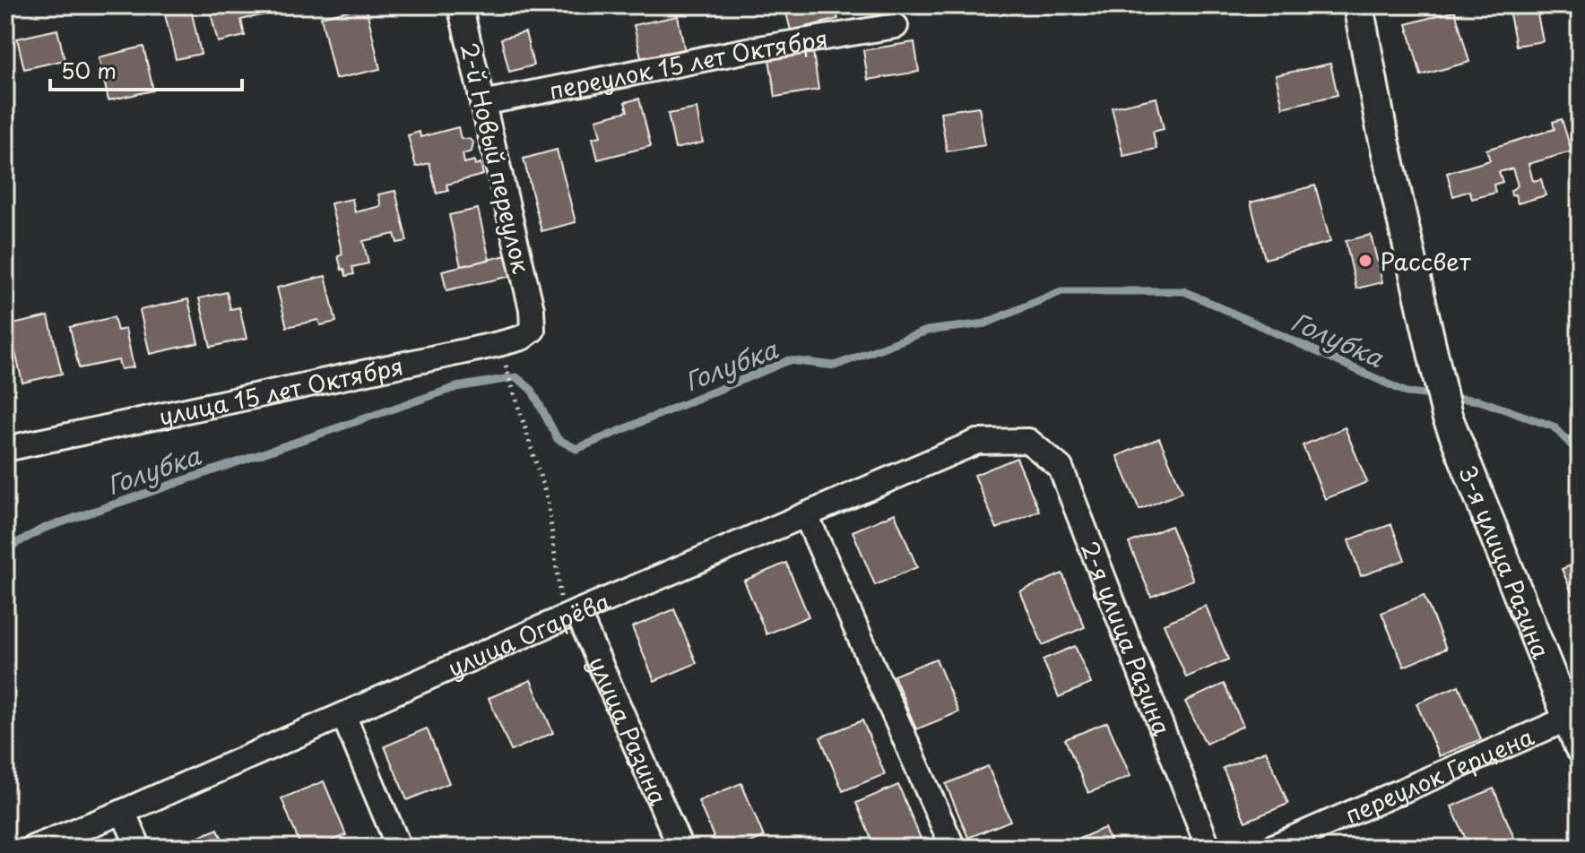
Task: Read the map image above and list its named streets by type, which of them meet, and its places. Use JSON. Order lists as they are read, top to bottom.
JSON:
{
  "streets": {
    "street": [
      "переулок 15 лет Октября",
      "2-й Новый переулок",
      "улица 15 лет Октября",
      "3-я улица Разина",
      "улица Огарёва",
      "2-я улица Разина",
      "улица Разина",
      "переулок Герцена"
    ]
  },
  "crossings": [
    ["переулок 15 лет Октября", "2-й Новый переулок"],
    ["2-й Новый переулок", "улица 15 лет Октября"],
    ["3-я улица Разина", "переулок Герцена"],
    ["улица Огарёва", "2-я улица Разина"],
    ["улица Огарёва", "улица Разина"]
  ],
  "water": ["Голубка"],
  "places": ["Рассвет"],
  "scale_bar": "50 m"
}
